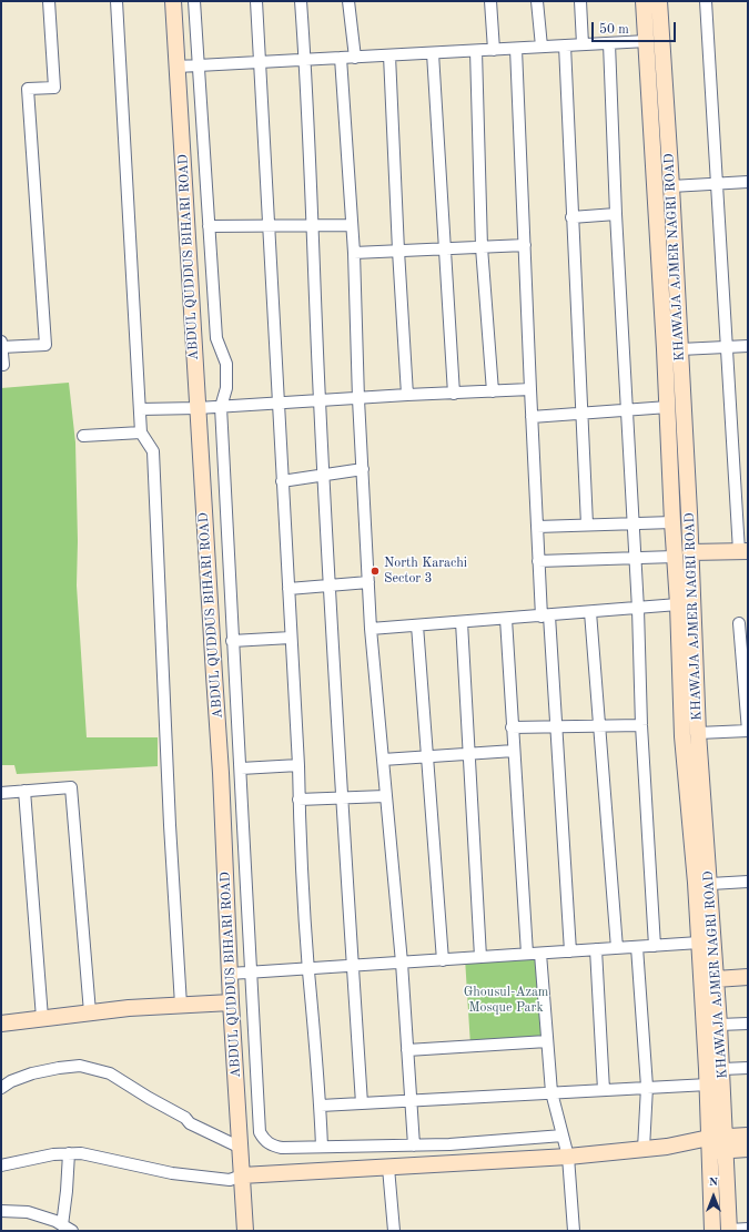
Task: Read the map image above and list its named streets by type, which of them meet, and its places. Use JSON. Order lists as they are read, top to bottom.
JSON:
{
  "streets": {
    "main road": ["ABDUL QUDDUS BIHARI ROAD", "KHAWAJA AJMER NAGRI ROAD"]
  },
  "parks": ["Ghousul-Azam Mosque Park"],
  "places": ["North Karachi Sector 3"],
  "scale_bar": "50 m",
  "north": "top"
}
